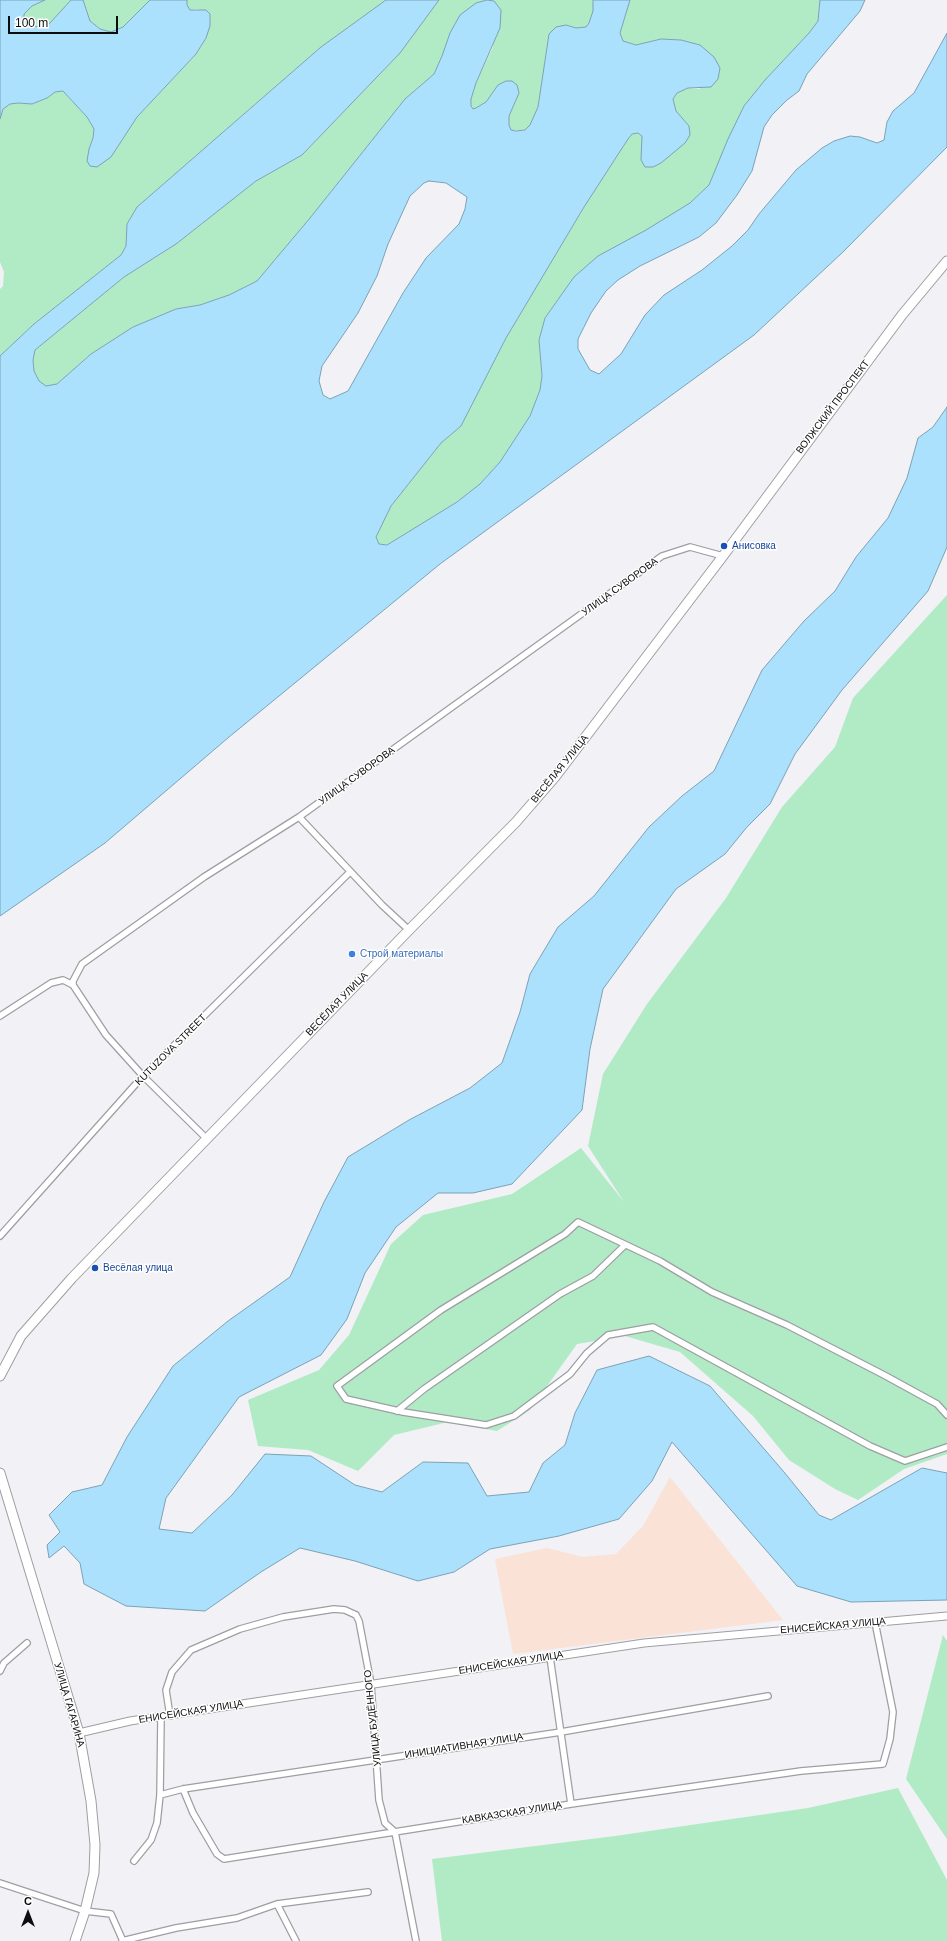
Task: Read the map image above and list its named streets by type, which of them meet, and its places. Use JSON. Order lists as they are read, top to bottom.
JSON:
{
  "streets": {
    "main road": ["ВОЛЖСКИЙ ПРОСПЕКТ", "ВЕСЁЛАЯ УЛИЦА", "УЛИЦА ГАГАРИНА"],
    "street": [
      "УЛИЦА СУВОРОВА",
      "KUTUZOVA STREET",
      "ЕНИСЕЙСКАЯ УЛИЦА",
      "УЛИЦА БУДЁННОГО",
      "ИНИЦИАТИВНАЯ УЛИЦА",
      "КАВКАЗСКАЯ УЛИЦА"
    ]
  },
  "crossings": [
    ["ВОЛЖСКИЙ ПРОСПЕКТ", "УЛИЦА СУВОРОВА"],
    ["ВОЛЖСКИЙ ПРОСПЕКТ", "ВЕСЁЛАЯ УЛИЦА"],
    ["УЛИЦА СУВОРОВА", "ВЕСЁЛАЯ УЛИЦА"],
    ["ЕНИСЕЙСКАЯ УЛИЦА", "УЛИЦА ГАГАРИНА"],
    ["ЕНИСЕЙСКАЯ УЛИЦА", "УЛИЦА БУДЁННОГО"],
    ["ЕНИСЕЙСКАЯ УЛИЦА", "КАВКАЗСКАЯ УЛИЦА"],
    ["УЛИЦА БУДЁННОГО", "ИНИЦИАТИВНАЯ УЛИЦА"],
    ["УЛИЦА БУДЁННОГО", "КАВКАЗСКАЯ УЛИЦА"],
    ["ИНИЦИАТИВНАЯ УЛИЦА", "КАВКАЗСКАЯ УЛИЦА"]
  ],
  "places": ["Анисовка", "Строй материалы", "Весёлая улица"],
  "scale_bar": "100 m",
  "north": "top"
}
